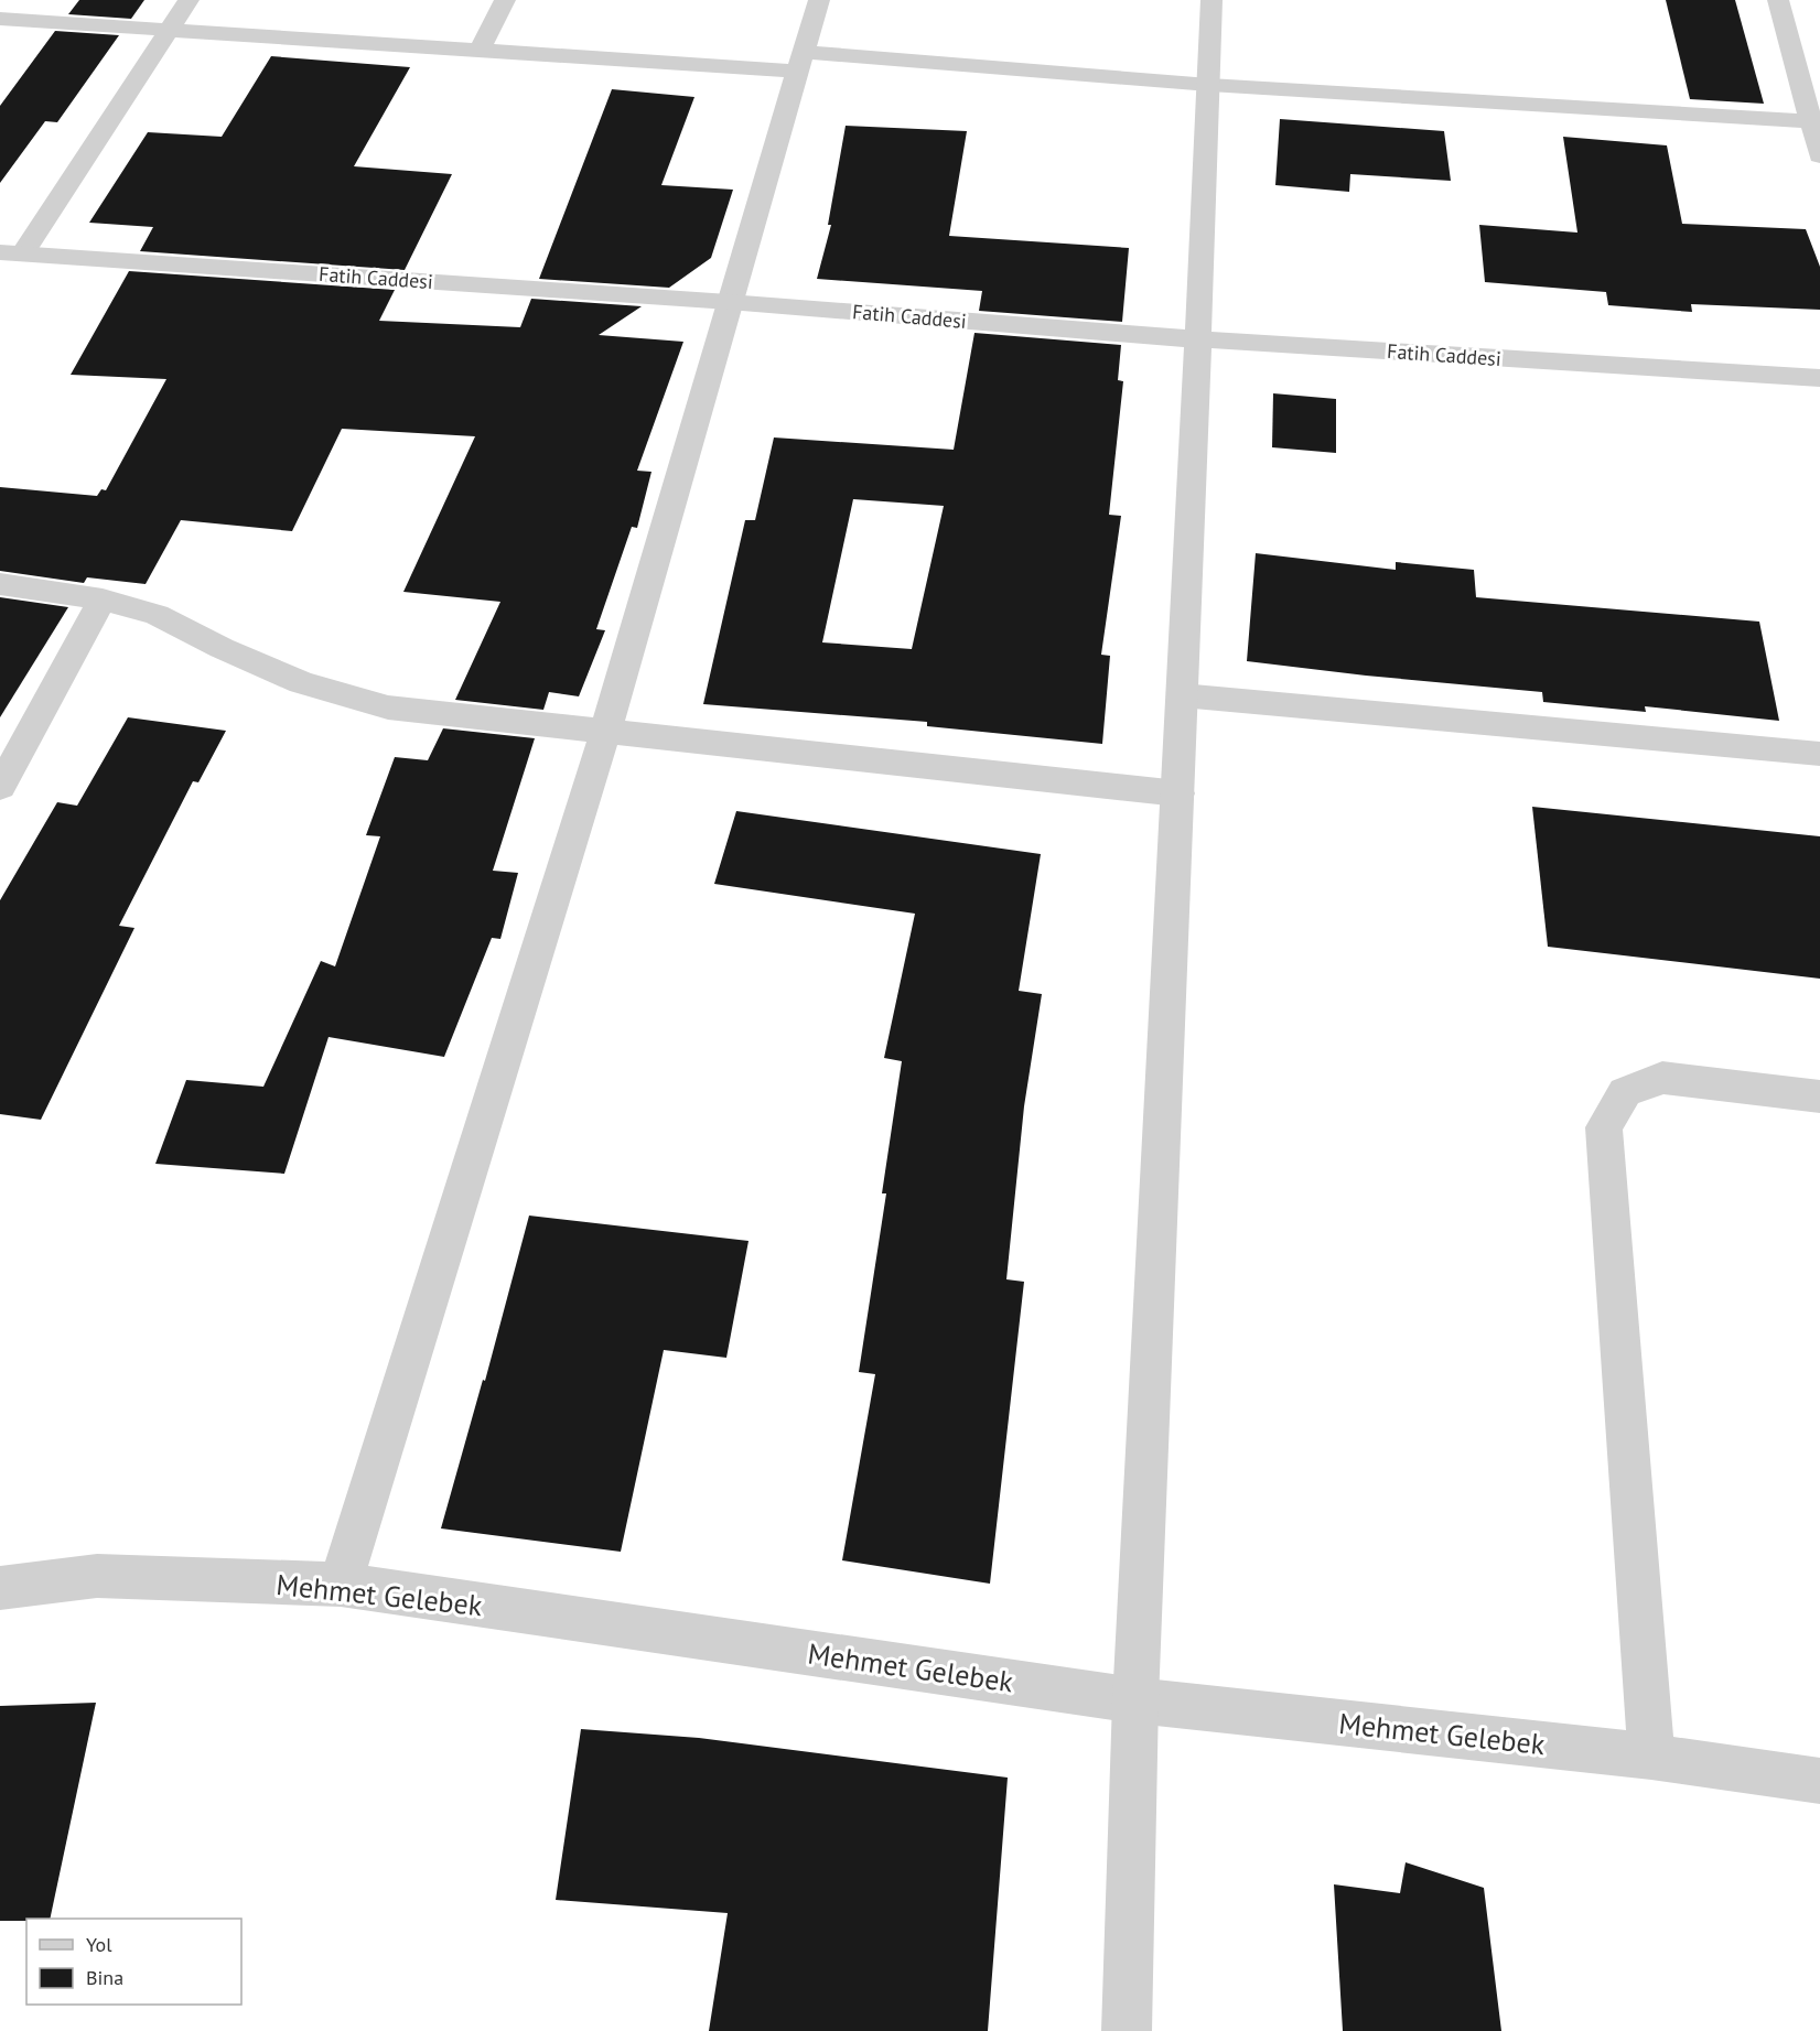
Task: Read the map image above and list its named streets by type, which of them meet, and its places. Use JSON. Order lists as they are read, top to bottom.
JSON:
{
  "streets": {
    "street": ["Fatih Caddesi", "Mehmet Gelebek"]
  },
  "legend": ["Yol", "Bina"]
}
